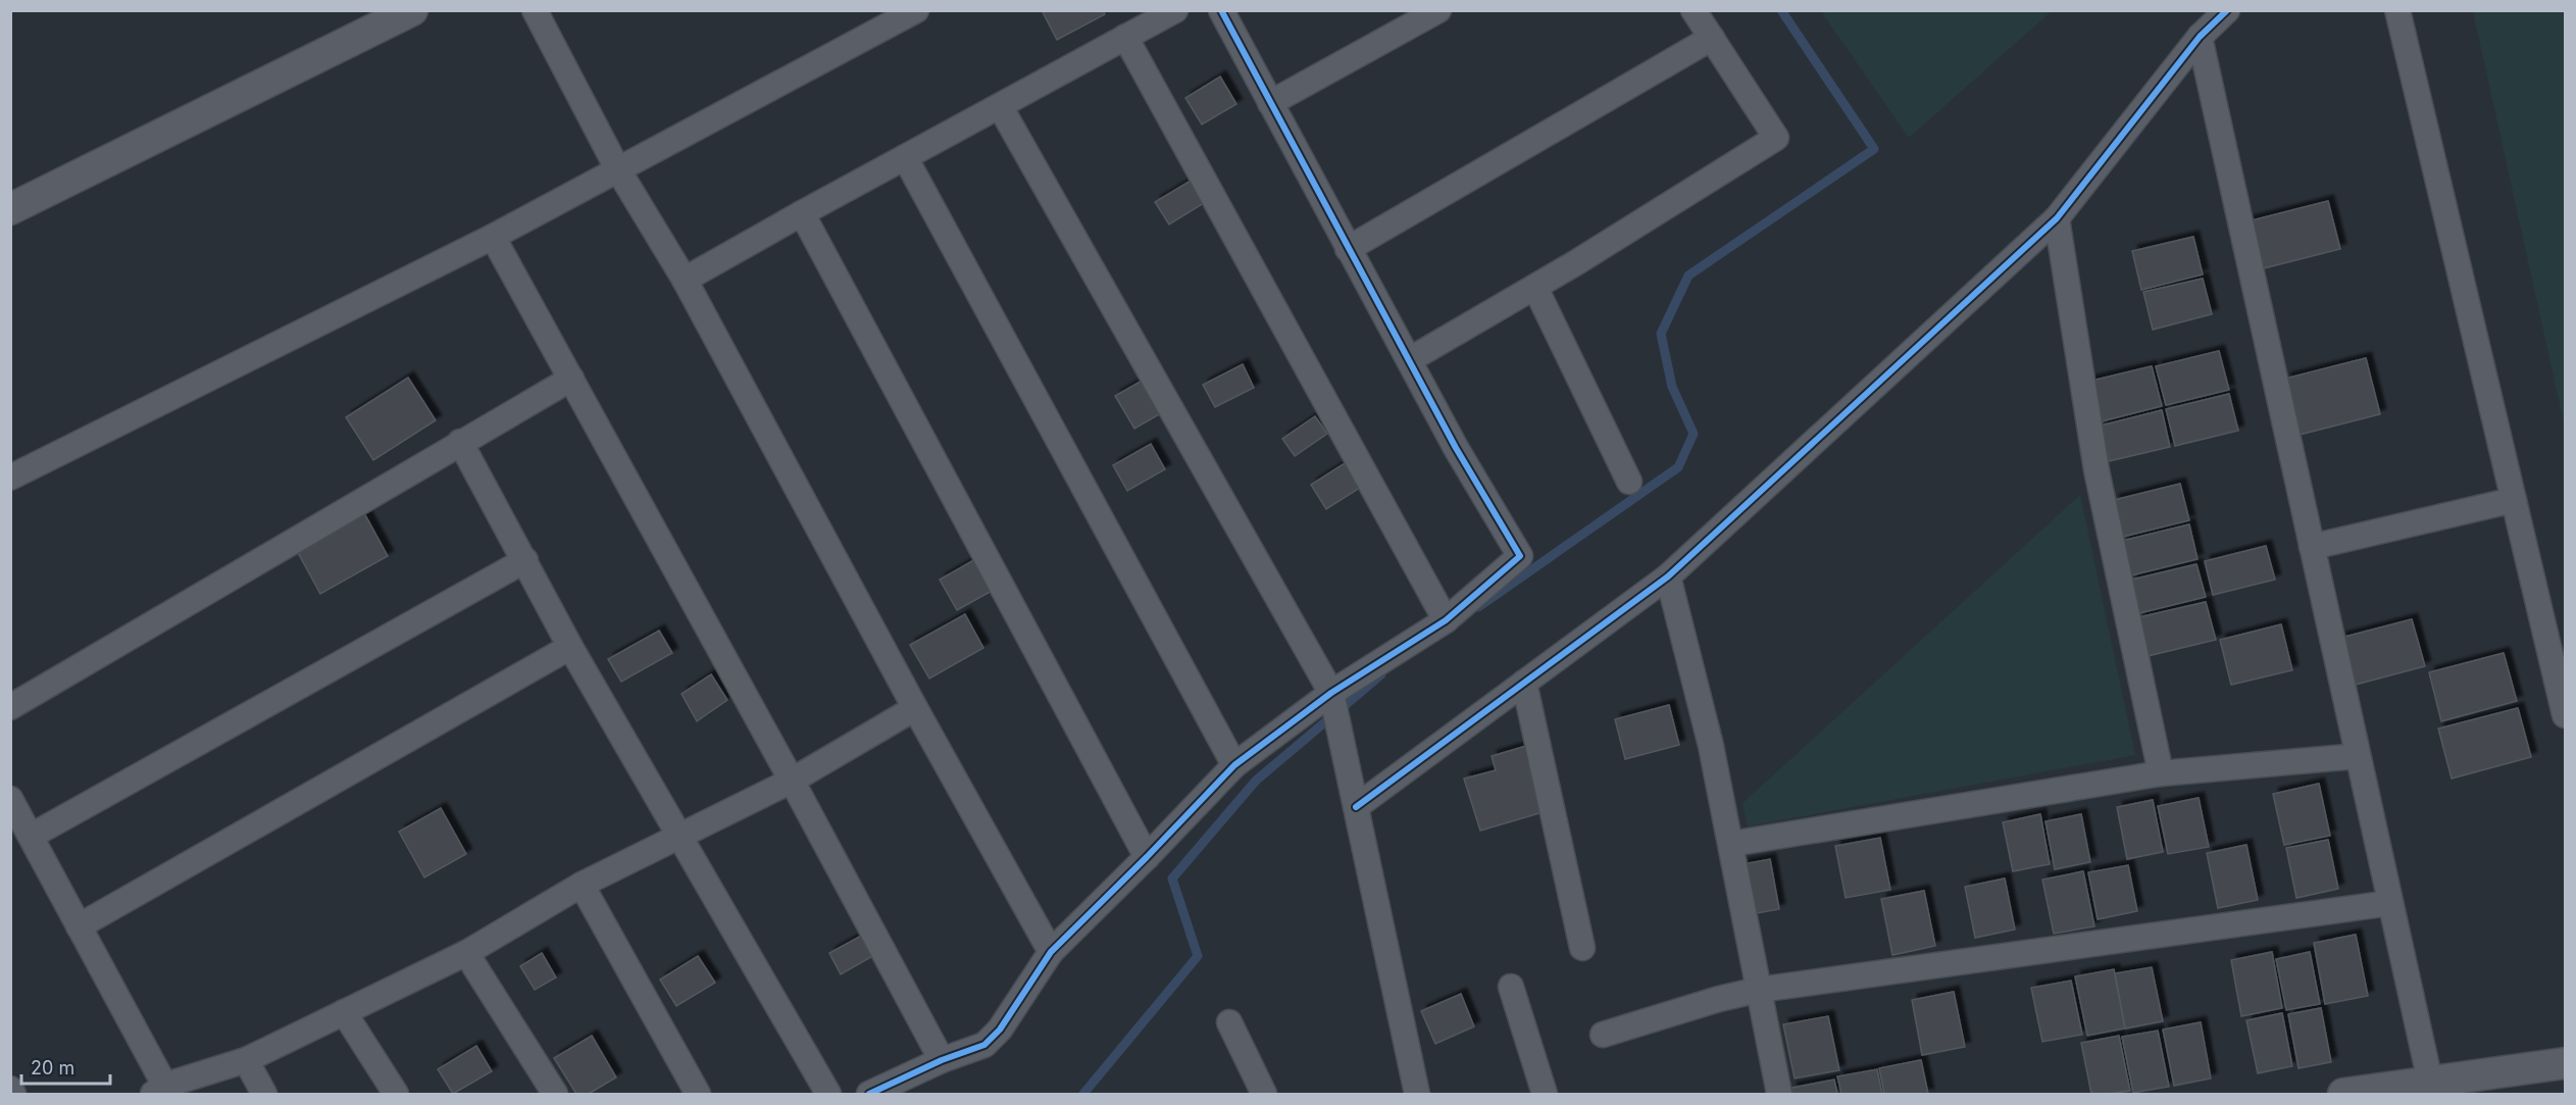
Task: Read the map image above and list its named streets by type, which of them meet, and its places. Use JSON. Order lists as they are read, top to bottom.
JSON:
{
  "scale_bar": "20 m"
}
